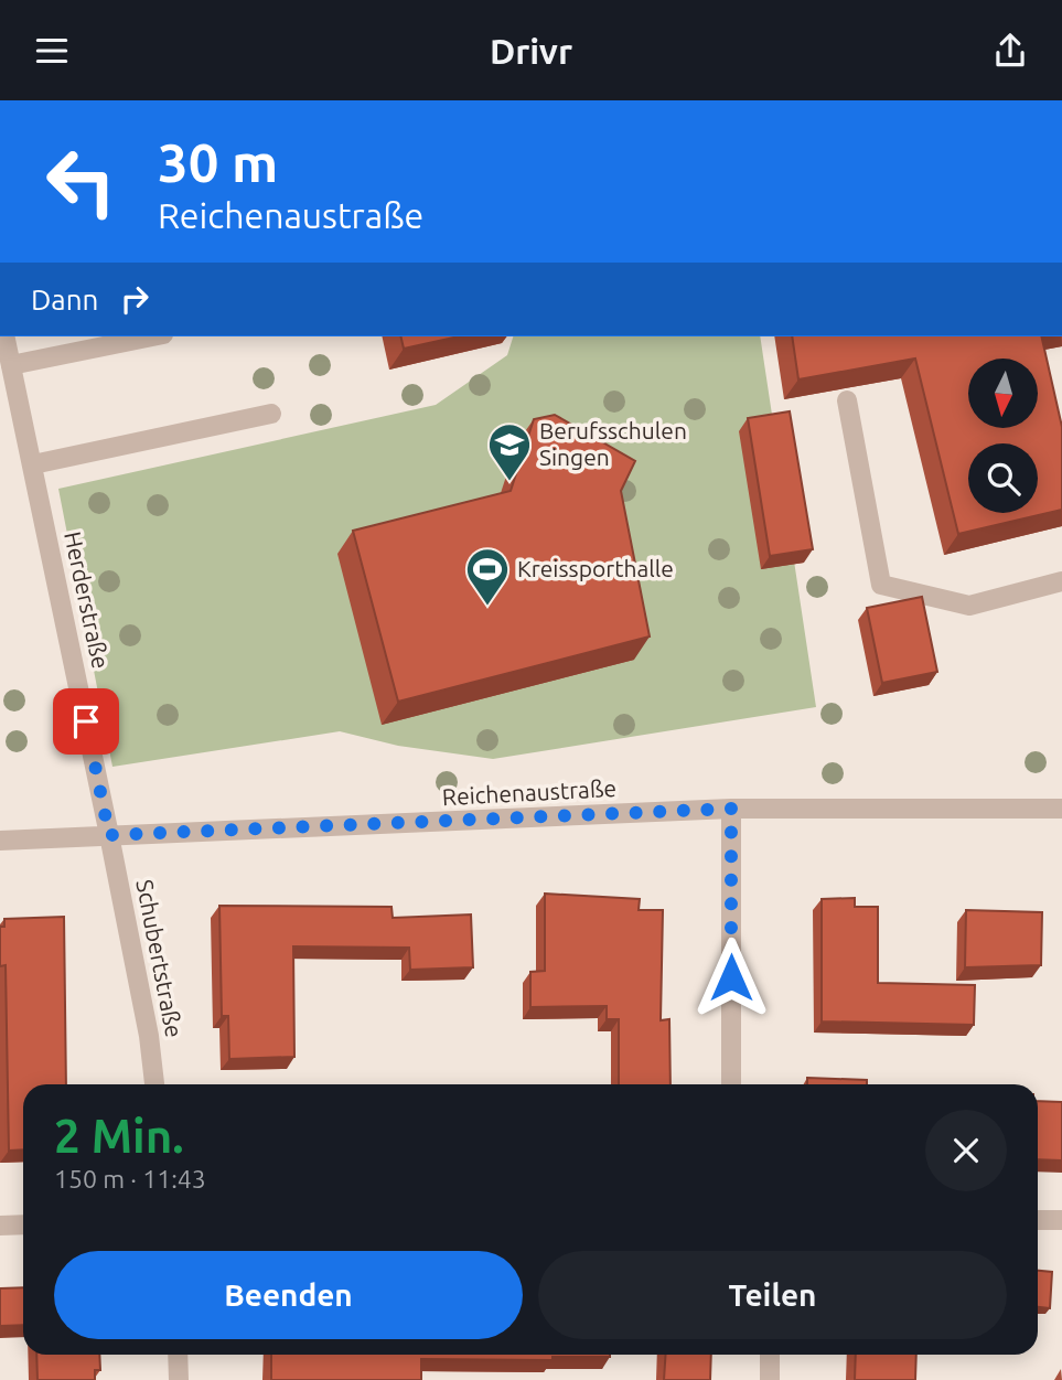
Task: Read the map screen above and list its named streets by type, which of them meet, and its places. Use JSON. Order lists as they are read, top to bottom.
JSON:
{
  "streets": {
    "street": ["Herderstraße", "Reichenaustraße", "Schubertstraße"]
  },
  "crossings": [
    ["Herderstraße", "Reichenaustraße"],
    ["Herderstraße", "Schubertstraße"],
    ["Reichenaustraße", "Schubertstraße"]
  ],
  "places": {
    "school or university": ["Berufsschulen Singen"],
    "sports": ["Kreissporthalle"]
  },
  "north": "bottom",
  "page": {
    "header": "Drivr",
    "turn": ["30 m", "Reichenaustraße"],
    "then": "Dann",
    "heading": ["2 Min.", "150 m · 11:43"],
    "buttons": ["Beenden", "Teilen"]
  }
}
